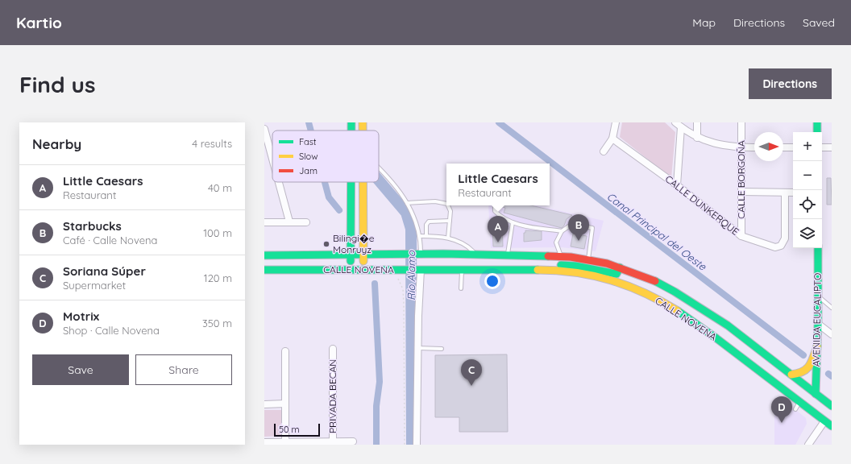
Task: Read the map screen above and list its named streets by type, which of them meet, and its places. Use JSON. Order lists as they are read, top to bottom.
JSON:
{
  "streets": {
    "main road": ["CALLE NOVENA", "AVENIDA EUCALIPTO"],
    "street": ["CALLE BORGOÑA", "CALLE DUNKERQUE", "PRIVADA BECAN"]
  },
  "crossings": [
    ["CALLE BORGOÑA", "CALLE DUNKERQUE"],
    ["CALLE NOVENA", "AVENIDA EUCALIPTO"]
  ],
  "water": ["Canal Principal del Oeste", "Río Alamo"],
  "places": ["Bilingi�e Monruyz"],
  "legend": ["Fast", "Slow", "Jam"],
  "scale_bar": "50 m",
  "north": "right",
  "page": {
    "header": "Kartio",
    "nav": ["Map", "Directions", "Saved"],
    "buttons": [
      "Directions",
      ["Save", "Share"]
    ],
    "title": "Find us",
    "heading": ["Nearby", "4 results"],
    "map_buttons": ["+", "−"],
    "popup": ["Little Caesars", "Restaurant"],
    "list": [
      {
        "mark": "A",
        "name": "Little Caesars",
        "note": "Restaurant",
        "value": "40 m"
      },
      {
        "mark": "B",
        "name": "Starbucks",
        "note": "Café · Calle Novena",
        "value": "100 m"
      },
      {
        "mark": "C",
        "name": "Soriana Súper",
        "note": "Supermarket",
        "value": "120 m"
      },
      {
        "mark": "D",
        "name": "Motrix",
        "note": "Shop · Calle Novena",
        "value": "350 m"
      }
    ],
    "pins": [
      "B",
      "A",
      "C",
      "D"
    ],
    "scale": "50 m"
  }
}
